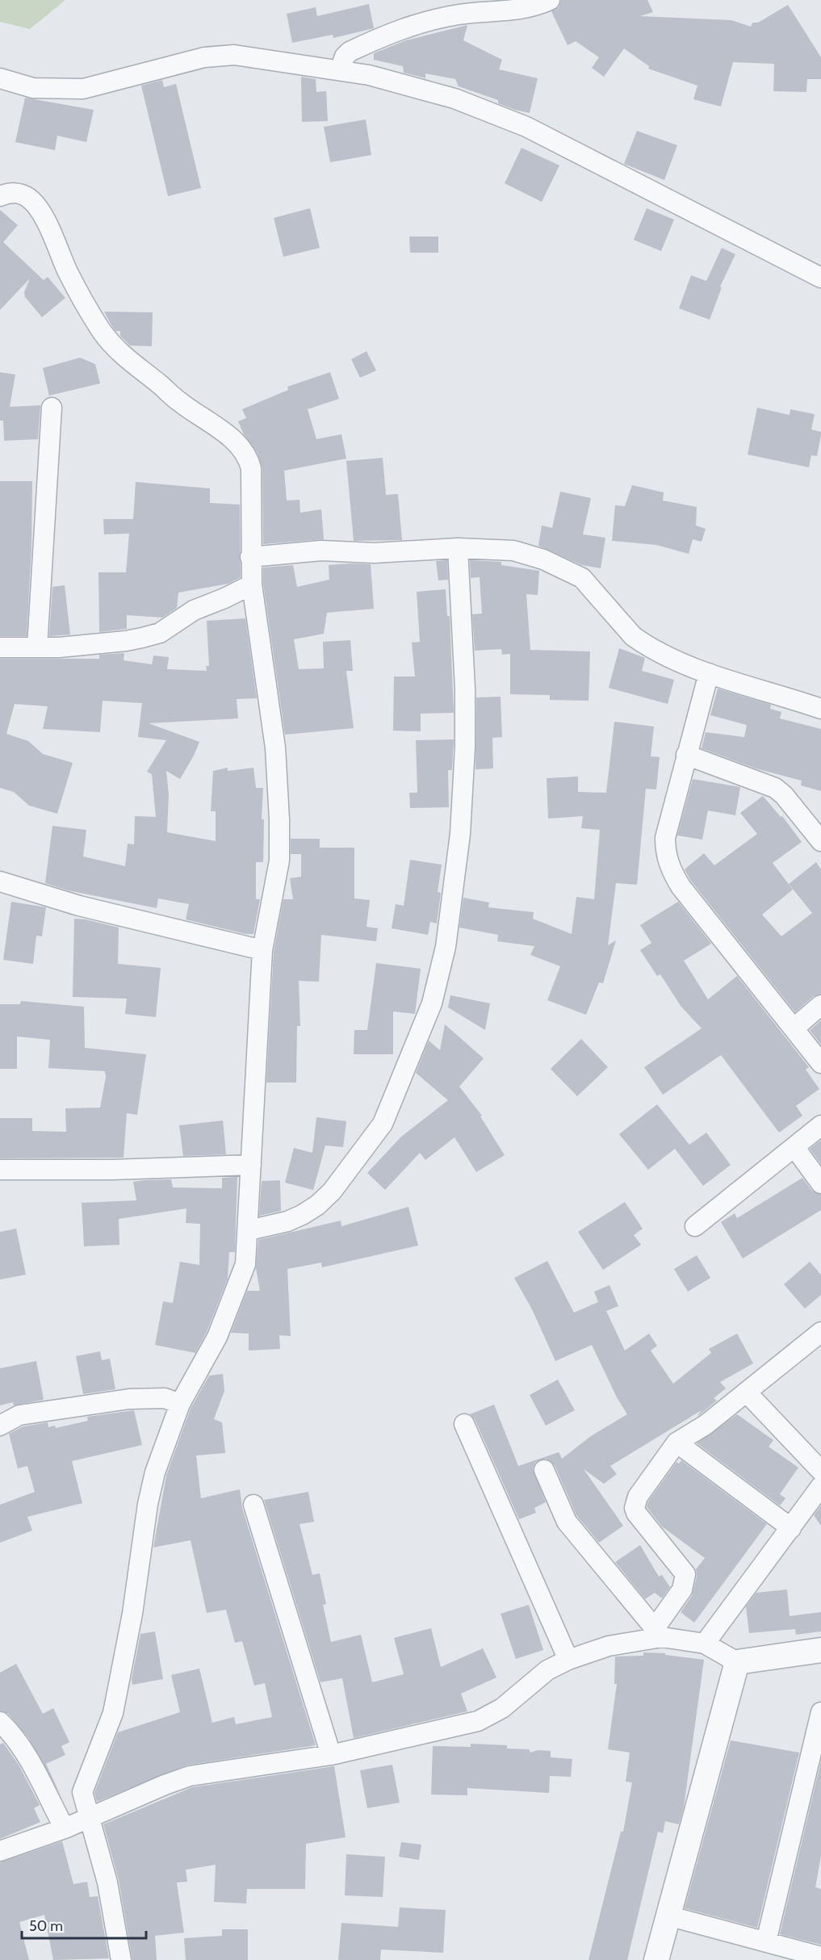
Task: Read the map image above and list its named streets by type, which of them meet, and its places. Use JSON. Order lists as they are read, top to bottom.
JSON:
{
  "scale_bar": "50 m"
}
